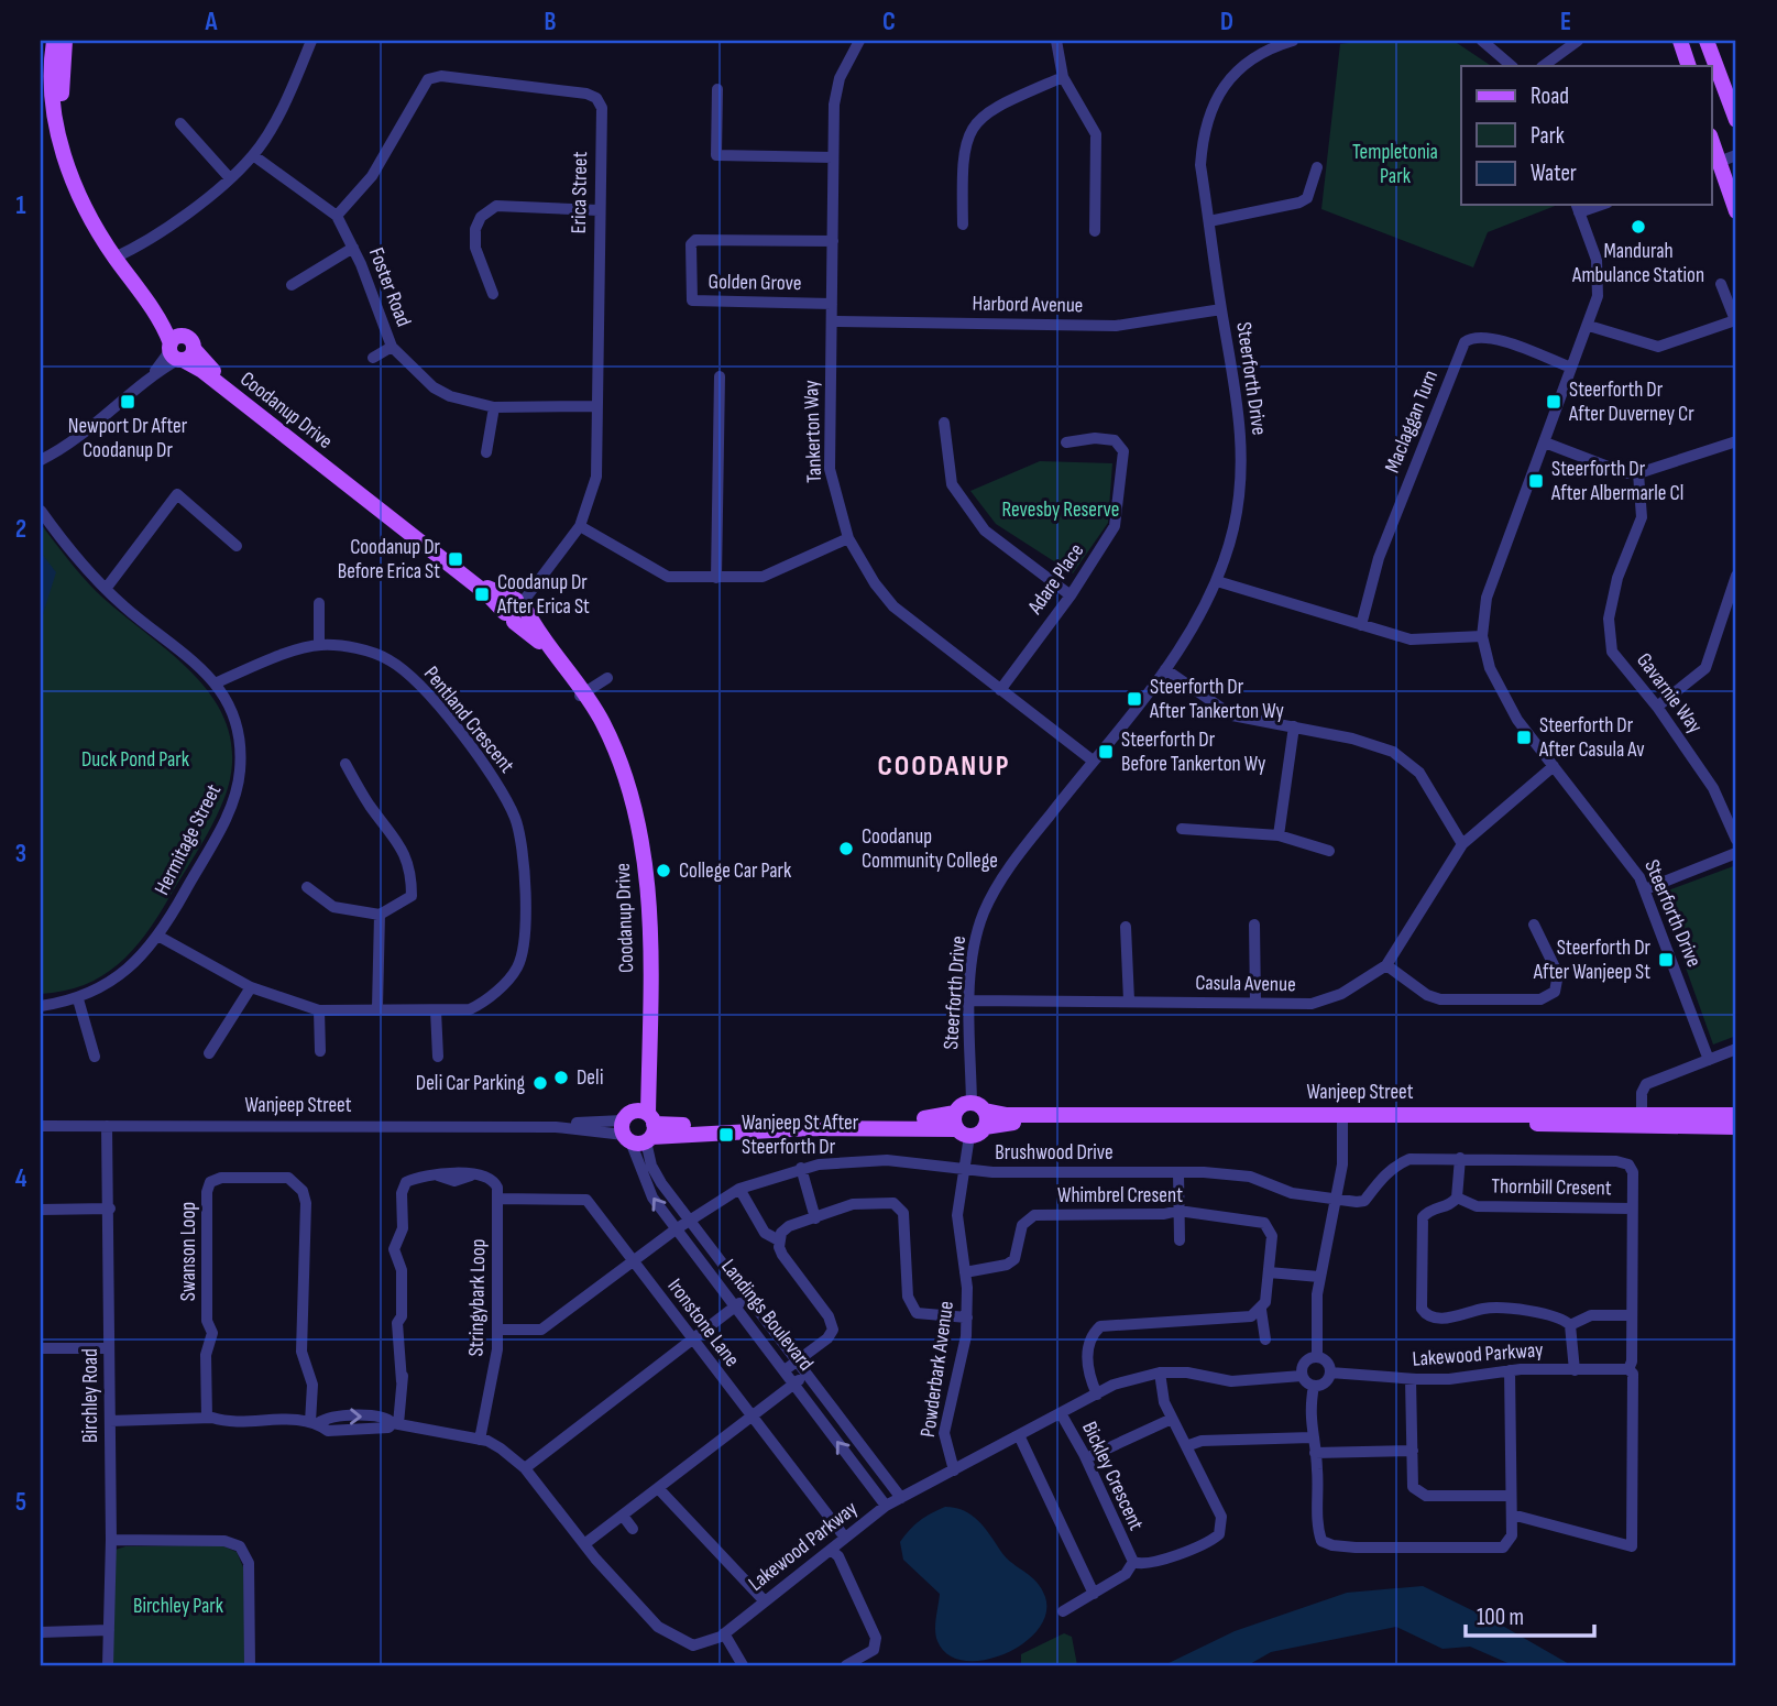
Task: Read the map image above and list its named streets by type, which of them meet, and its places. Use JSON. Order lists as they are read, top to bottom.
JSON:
{
  "streets": {
    "main road": ["Coodanup Drive", "Wanjeep Street"],
    "street": [
      "Erica Street",
      "Golden Grove",
      "Foster Road",
      "Harbord Avenue",
      "Steerforth Drive",
      "Maclaggan Turn",
      "Tankerton Way",
      "Adare Place",
      "Gavarnie Way",
      "Pentland Crescent",
      "Hermitage Street",
      "Casula Avenue",
      "Brushwood Drive",
      "Thornbill Cresent",
      "Whimbrel Cresent",
      "Swanson Loop",
      "Stringybark Loop",
      "Landings Boulevard",
      "Ironstone Lane",
      "Lakewood Parkway",
      "Powderbark Avenue",
      "Birchley Road",
      "Bickley Crescent"
    ]
  },
  "crossings": [
    ["Erica Street", "Foster Road"],
    ["Erica Street", "Coodanup Drive"],
    ["Golden Grove", "Tankerton Way"],
    ["Harbord Avenue", "Steerforth Drive"],
    ["Harbord Avenue", "Tankerton Way"],
    ["Steerforth Drive", "Maclaggan Turn"],
    ["Steerforth Drive", "Tankerton Way"],
    ["Steerforth Drive", "Casula Avenue"],
    ["Steerforth Drive", "Wanjeep Street"],
    ["Coodanup Drive", "Wanjeep Street"],
    ["Coodanup Drive", "Landings Boulevard"],
    ["Tankerton Way", "Adare Place"],
    ["Pentland Crescent", "Hermitage Street"],
    ["Wanjeep Street", "Landings Boulevard"],
    ["Wanjeep Street", "Powderbark Avenue"],
    ["Wanjeep Street", "Birchley Road"],
    ["Brushwood Drive", "Thornbill Cresent"],
    ["Brushwood Drive", "Stringybark Loop"],
    ["Brushwood Drive", "Landings Boulevard"],
    ["Brushwood Drive", "Ironstone Lane"],
    ["Brushwood Drive", "Powderbark Avenue"],
    ["Whimbrel Cresent", "Powderbark Avenue"],
    ["Swanson Loop", "Lakewood Parkway"],
    ["Stringybark Loop", "Ironstone Lane"],
    ["Stringybark Loop", "Lakewood Parkway"],
    ["Landings Boulevard", "Lakewood Parkway"],
    ["Ironstone Lane", "Lakewood Parkway"],
    ["Lakewood Parkway", "Powderbark Avenue"],
    ["Lakewood Parkway", "Birchley Road"],
    ["Lakewood Parkway", "Bickley Crescent"]
  ],
  "districts": ["COODANUP"],
  "parks": [
    "Templetonia Park",
    "Revesby Reserve",
    "Duck Pond Park",
    "Birchley Park"
  ],
  "places": {
    "other": [
      "Mandurah Ambulance Station",
      "Coodanup Community College",
      "College Car Park",
      "Deli",
      "Deli Car Parking"
    ],
    "transit": [
      "Newport Dr After Coodanup Dr",
      "Steerforth Dr After Duverney Cr",
      "Steerforth Dr After Albermarle Cl",
      "Coodanup Dr Before Erica St",
      "Coodanup Dr After Erica St",
      "Steerforth Dr After Tankerton Wy",
      "Steerforth Dr After Casula Av",
      "Steerforth Dr Before Tankerton Wy",
      "Steerforth Dr After Wanjeep St",
      "Wanjeep St After Steerforth Dr"
    ]
  },
  "legend": ["Road", "Park", "Water"],
  "scale_bar": "100 m",
  "grid": {
    "columns": [
      "A",
      "B",
      "C",
      "D",
      "E"
    ],
    "rows": [
      "1",
      "2",
      "3",
      "4",
      "5"
    ]
  }
}
